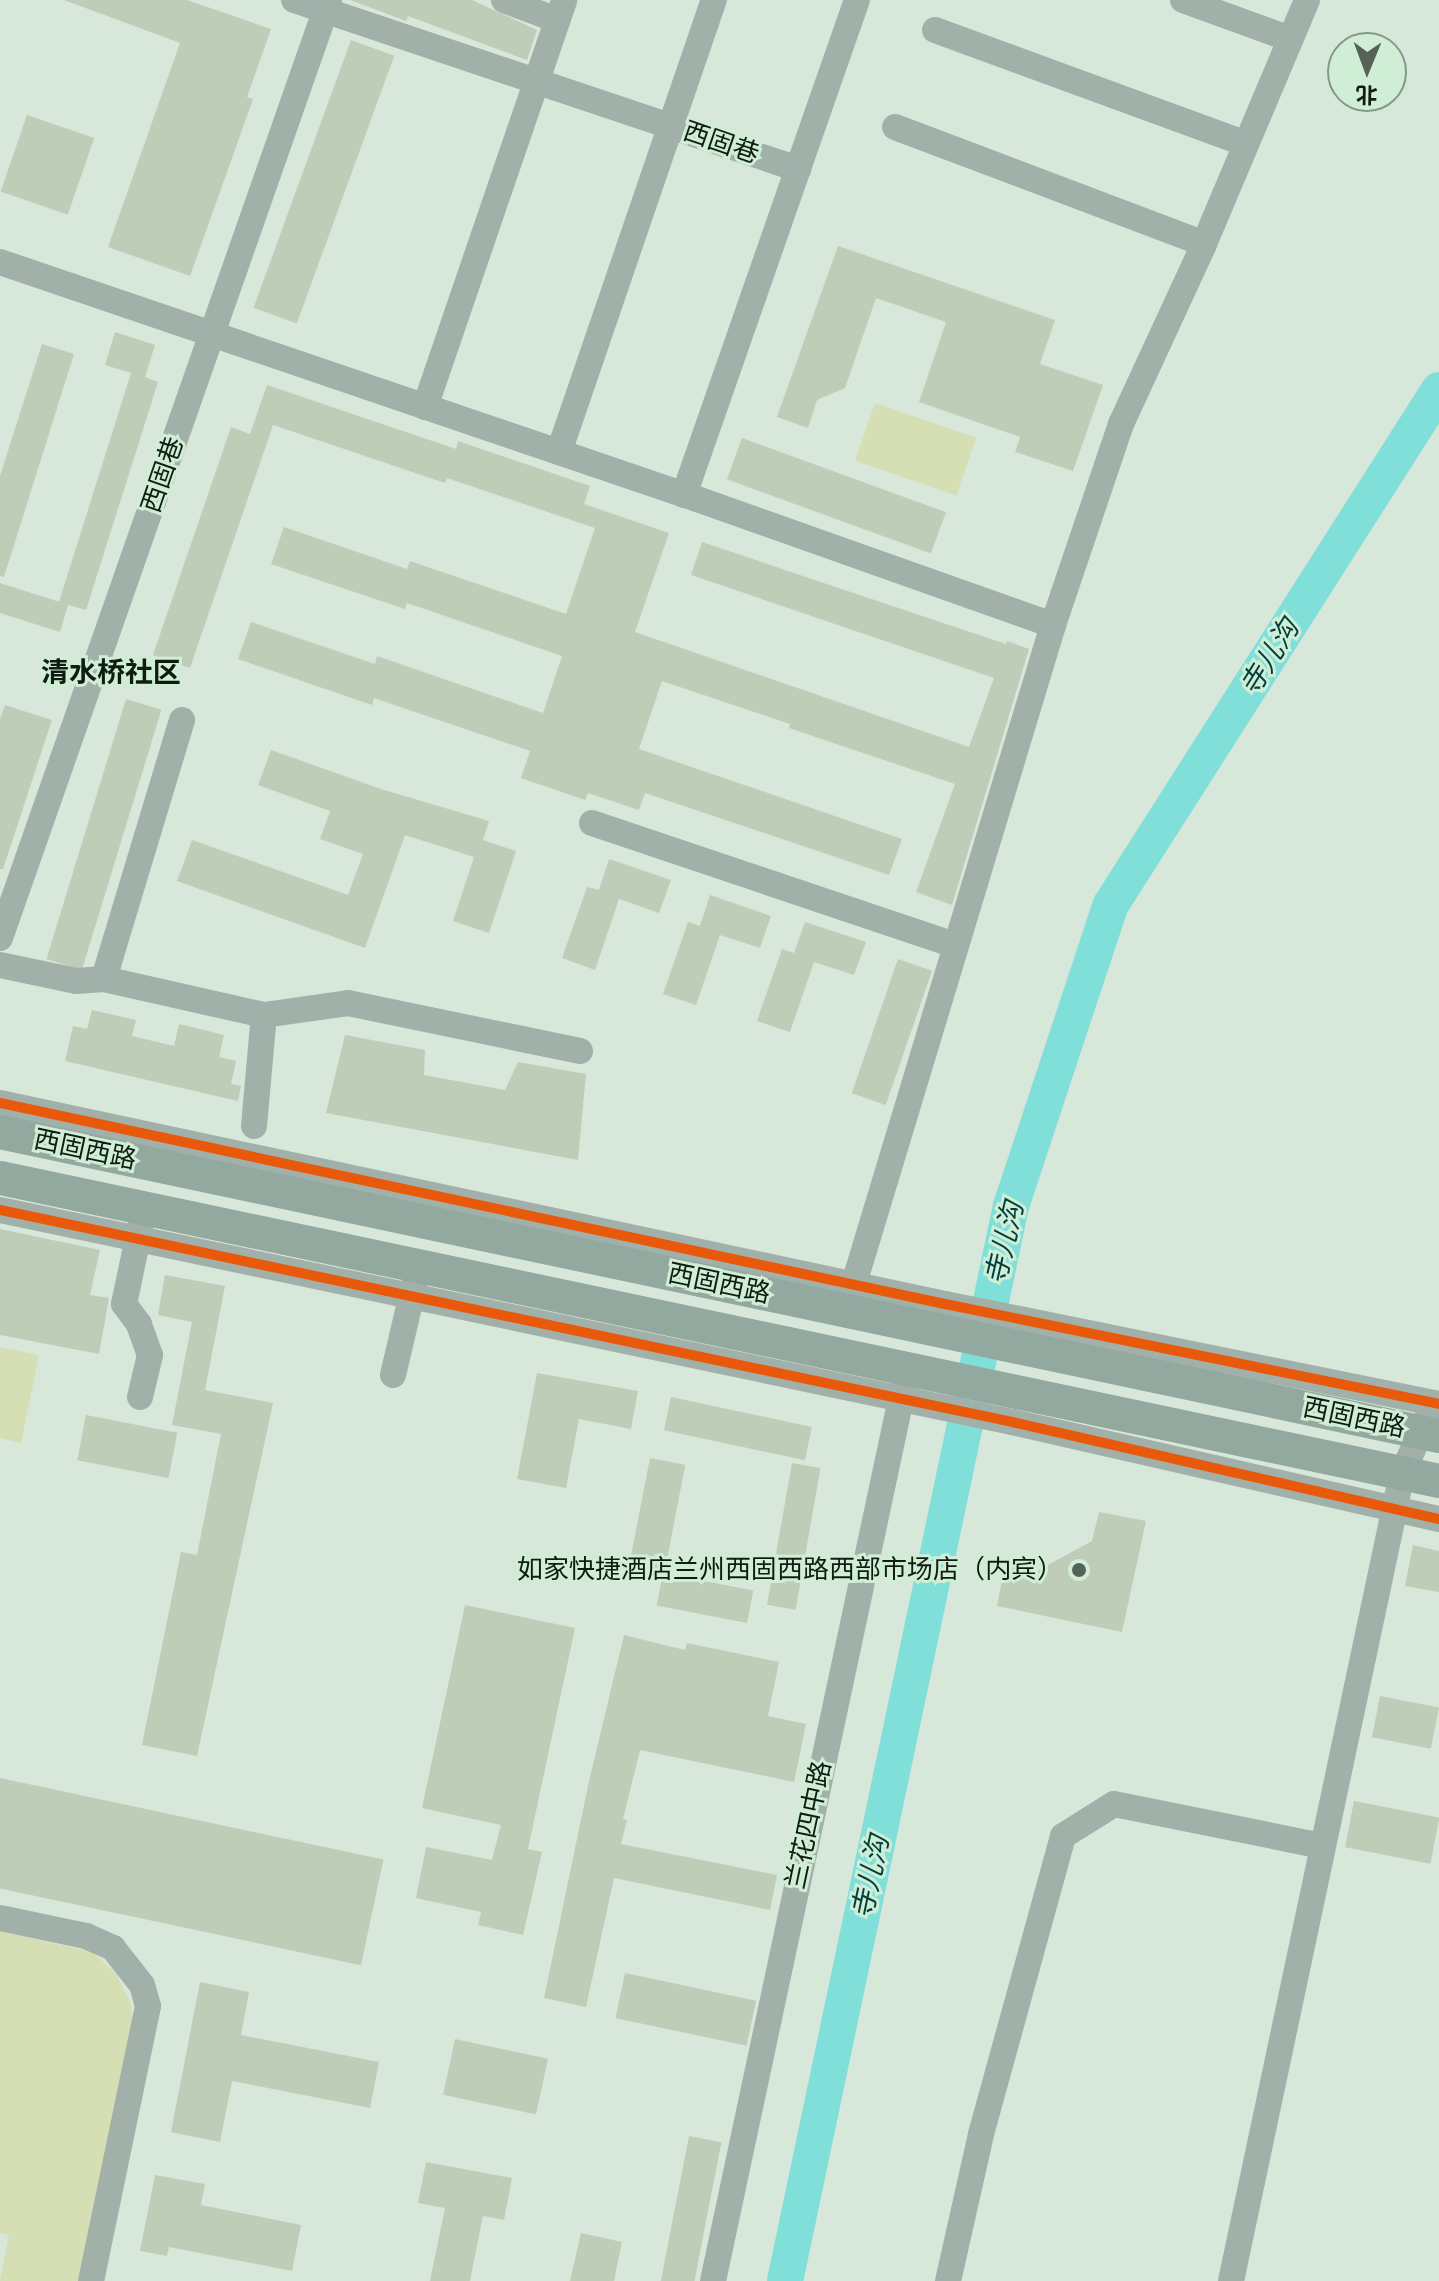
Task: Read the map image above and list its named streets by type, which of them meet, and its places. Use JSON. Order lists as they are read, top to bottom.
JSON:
{
  "streets": {
    "main road": ["西固西路"],
    "street": ["西固巷", "兰花四中路"]
  },
  "crossings": [
    ["西固西路", "兰花四中路"]
  ],
  "districts": ["清水桥社区"],
  "water": ["寺儿沟"],
  "places": ["如家快捷酒店兰州西固西路西部市场店（内宾）"],
  "north": "bottom"
}
